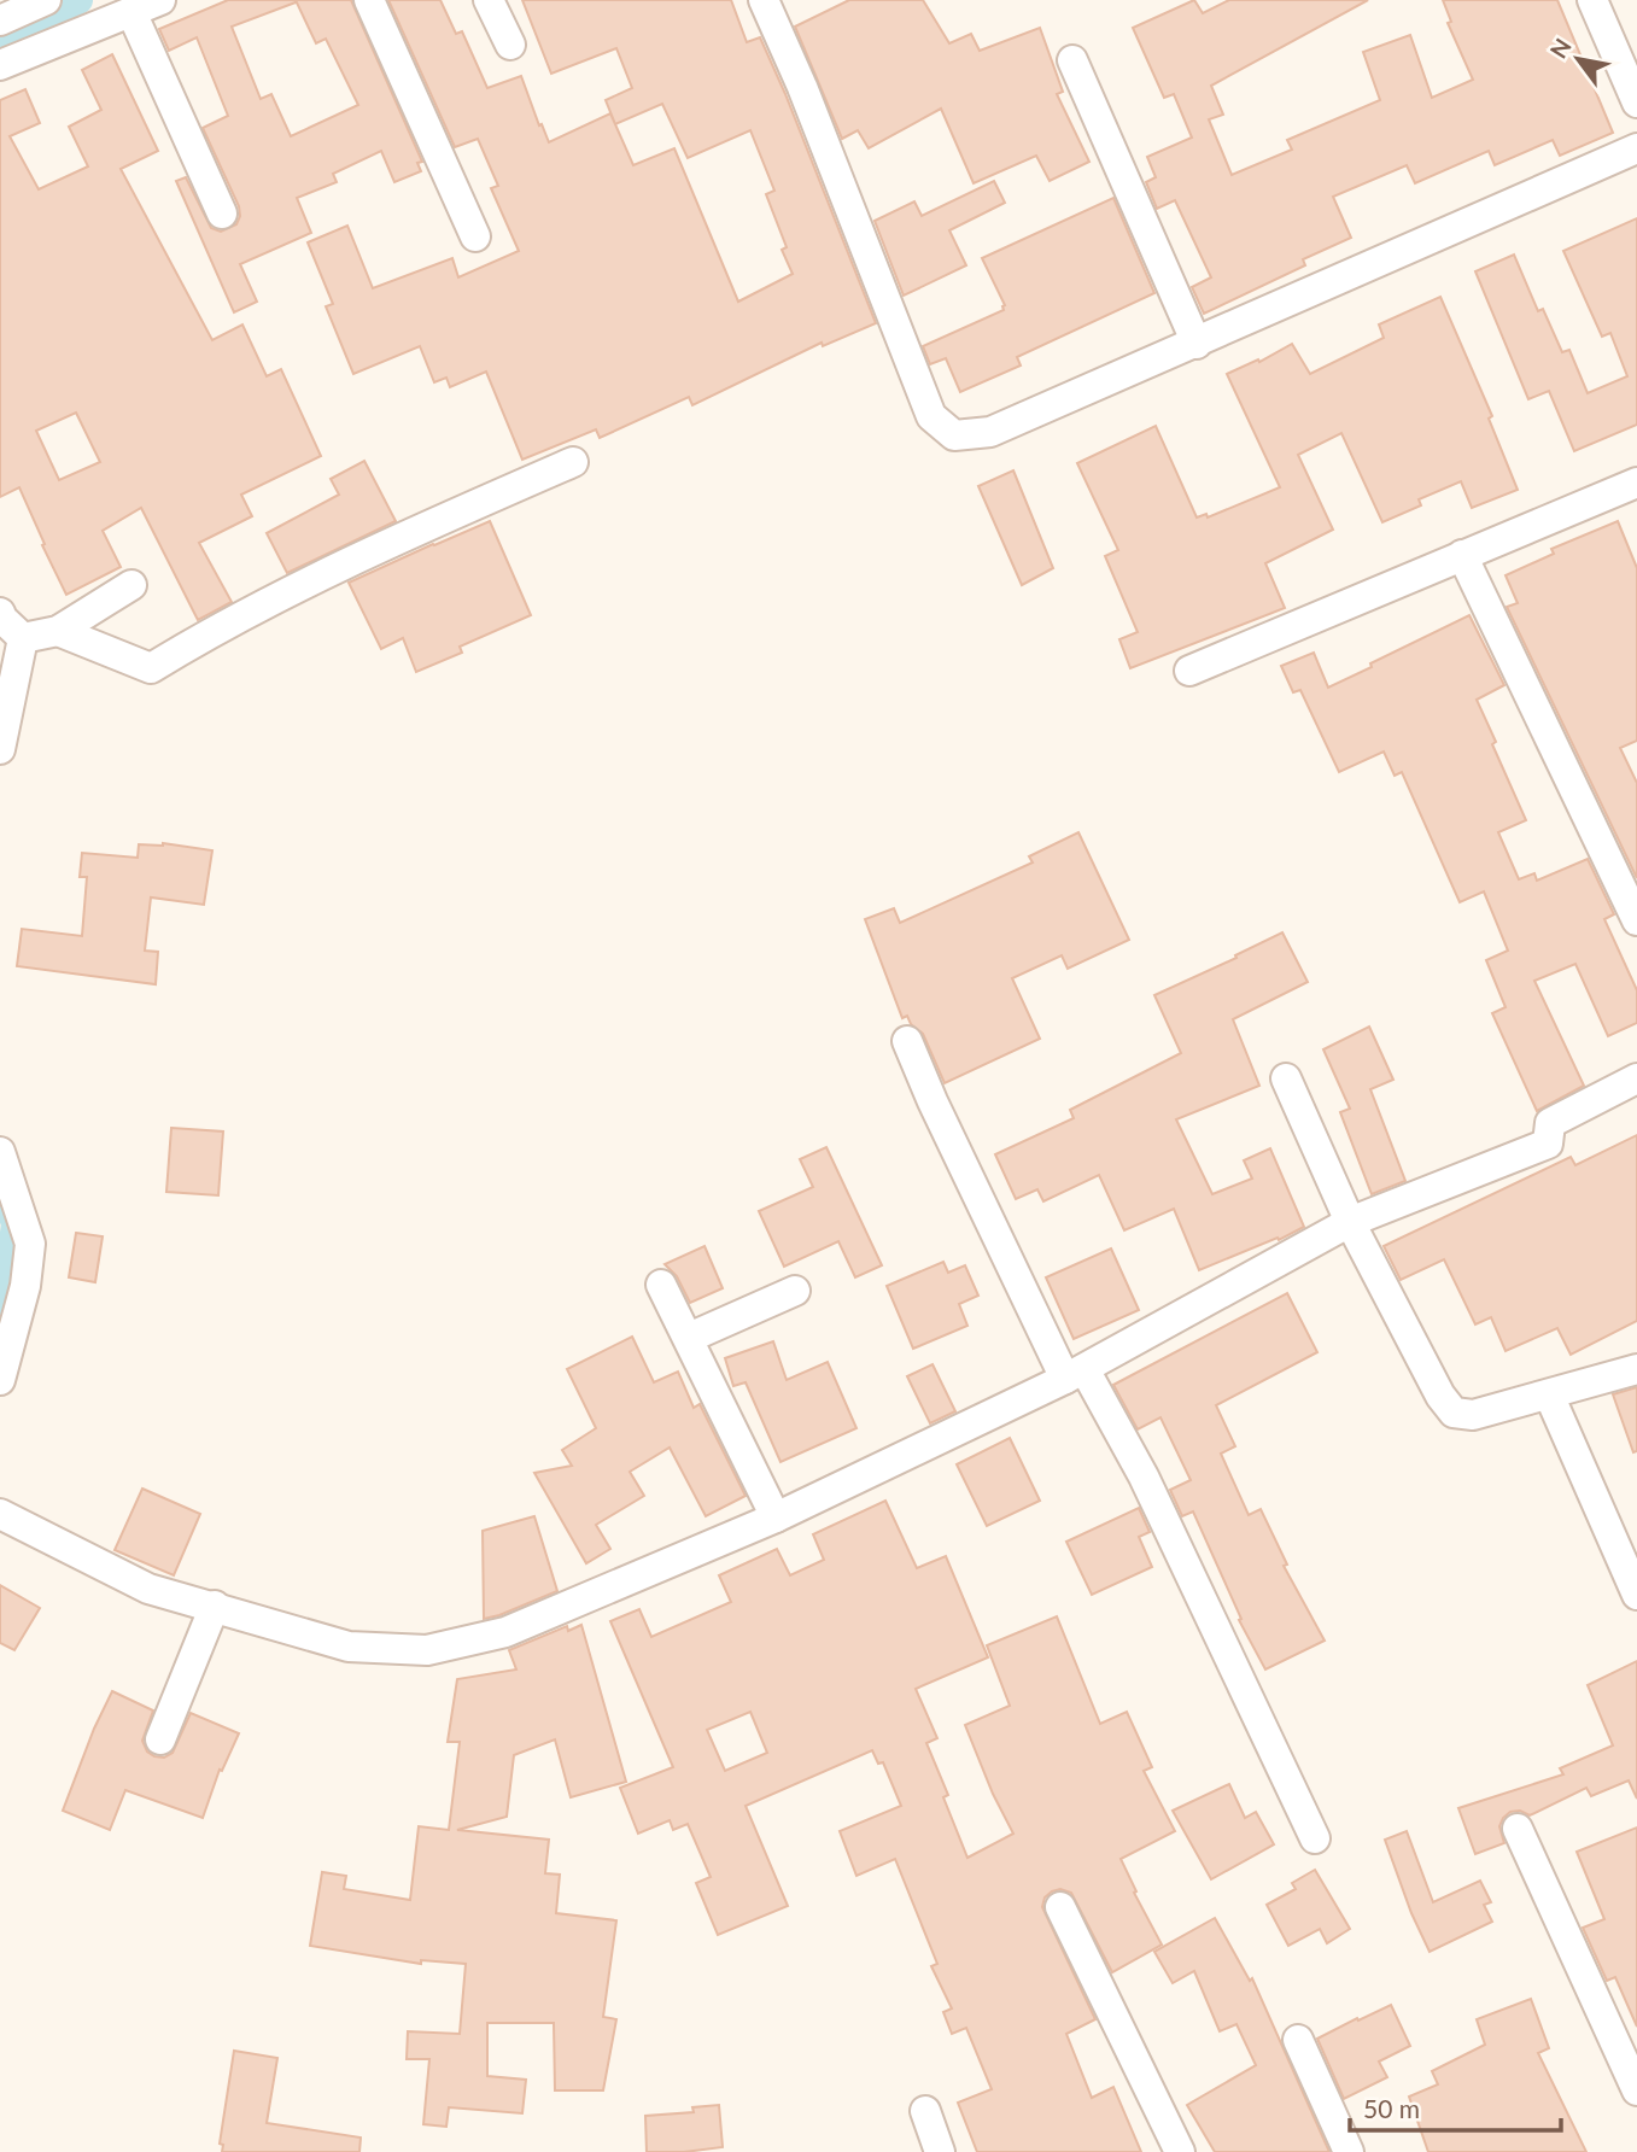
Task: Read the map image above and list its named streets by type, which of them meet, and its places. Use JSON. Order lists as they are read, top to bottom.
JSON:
{
  "scale_bar": "50 m",
  "north": "top left"
}
